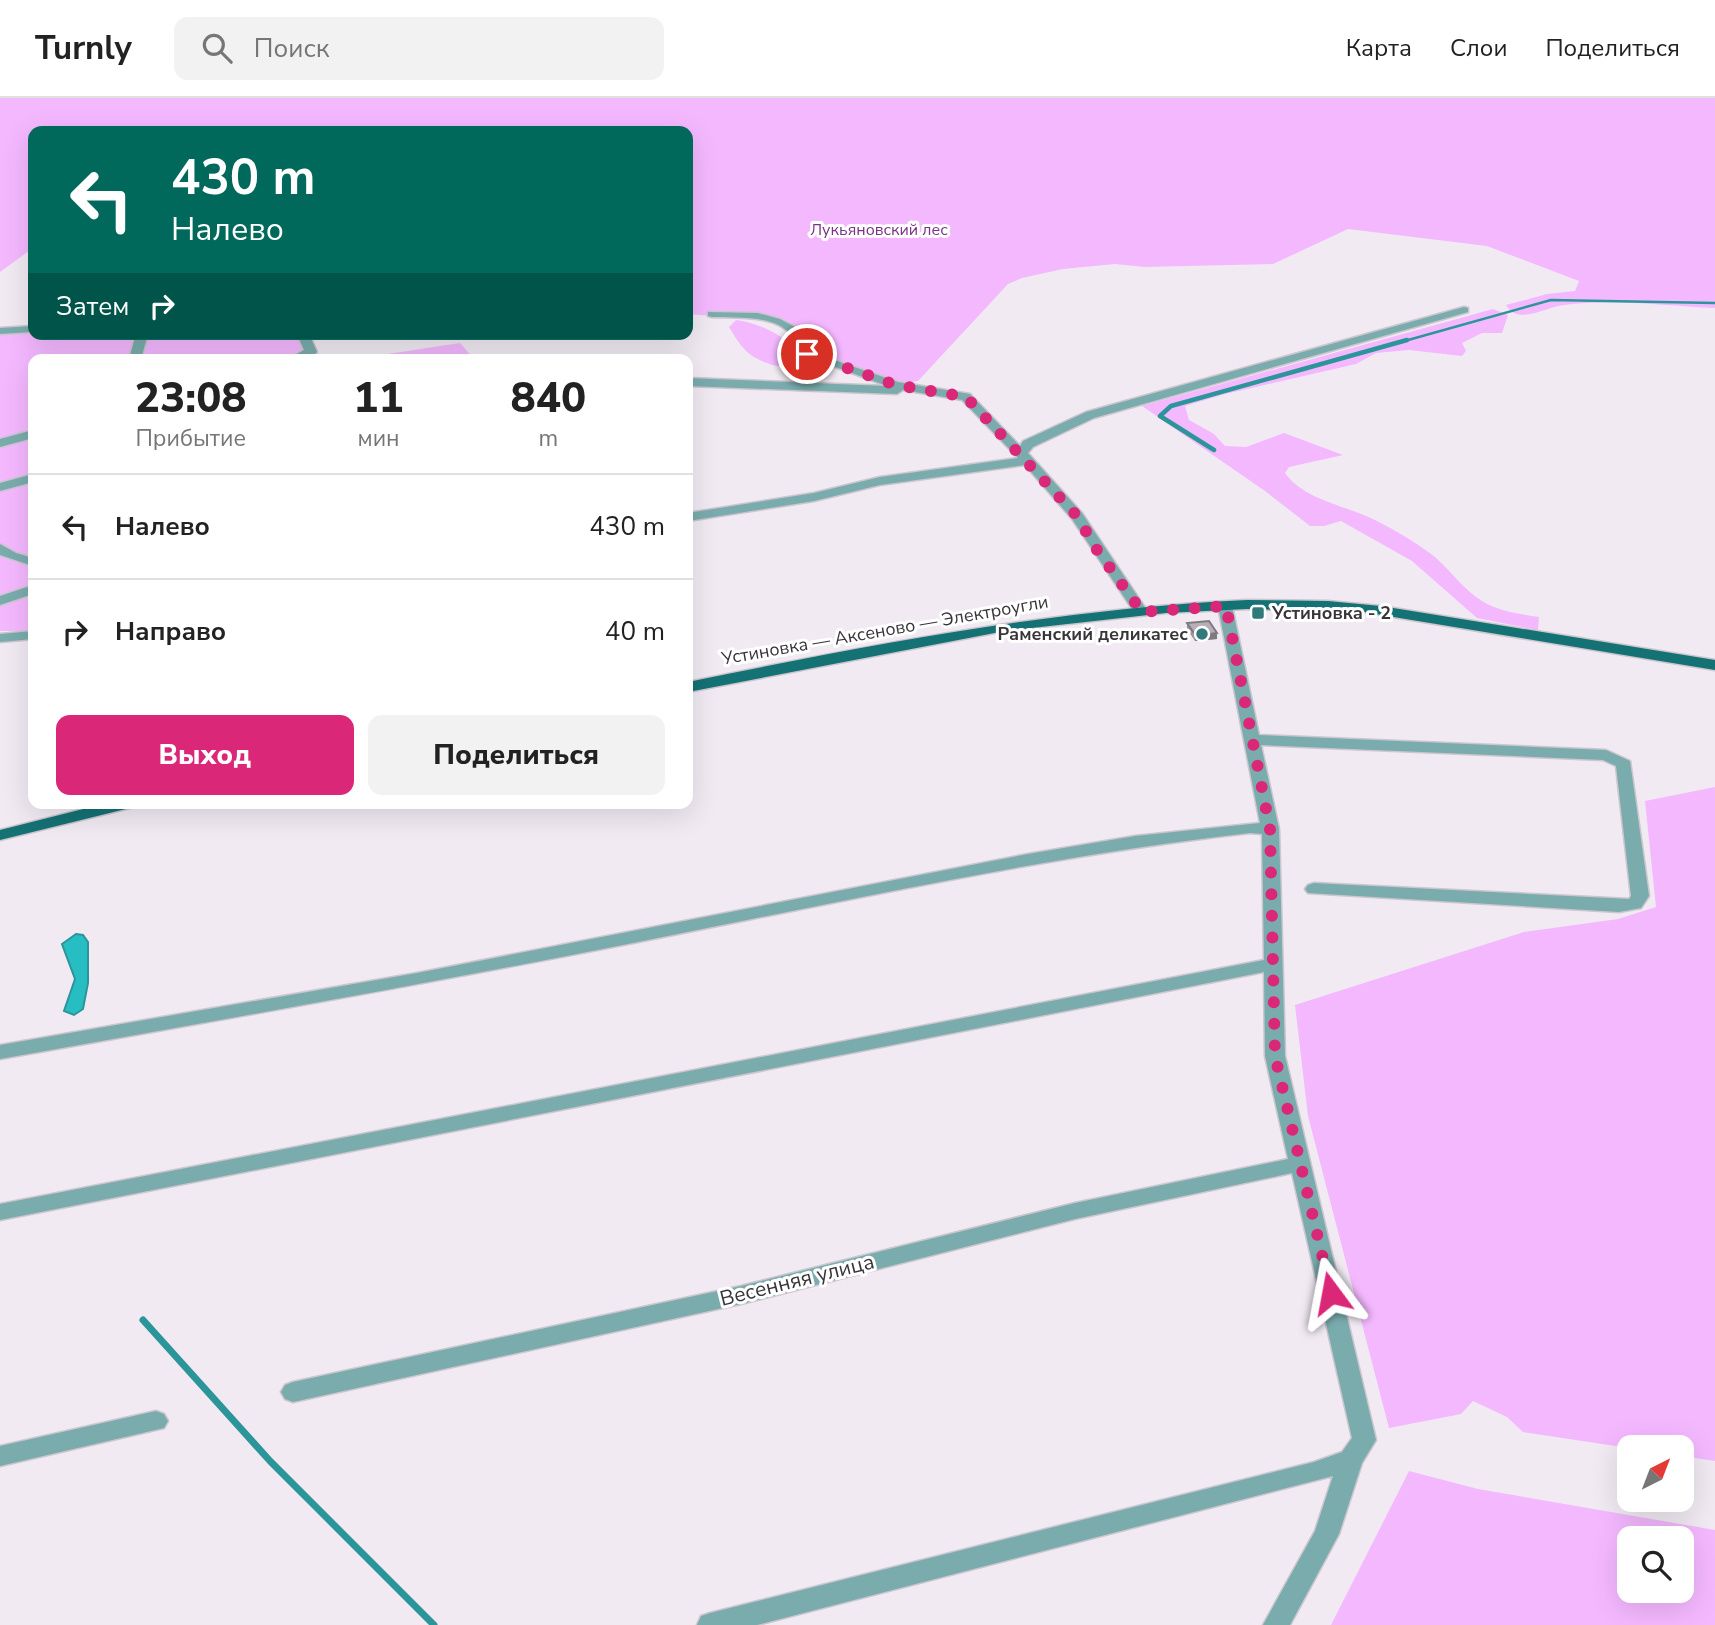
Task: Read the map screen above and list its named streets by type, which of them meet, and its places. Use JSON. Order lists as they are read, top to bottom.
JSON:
{
  "streets": {
    "main road": ["Устиновка — Аксеново — Электроугли"],
    "street": ["Весенняя улица"]
  },
  "parks": ["Лукьяновский лес"],
  "places": {
    "transit": ["Устиновка - 2"],
    "other": ["Раменский деликатес"]
  },
  "north": "top right",
  "page": {
    "header": "Turnly",
    "search": "Поиск",
    "nav": ["Карта", "Слои", "Поделиться"],
    "turn": ["430 m", "Налево"],
    "then": "Затем",
    "eta": [
      "23:08",
      "Прибытие",
      "11",
      "мин",
      "840",
      "m"
    ],
    "list": [
      {
        "name": "Налево",
        "value": "430 m"
      },
      {
        "name": "Направо",
        "value": "40 m"
      }
    ],
    "buttons": ["Выход", "Поделиться"]
  }
}
